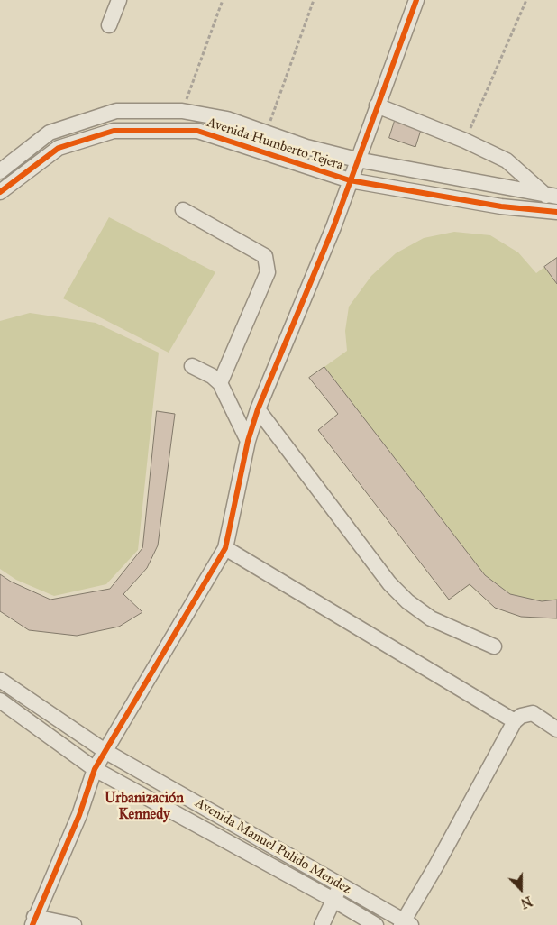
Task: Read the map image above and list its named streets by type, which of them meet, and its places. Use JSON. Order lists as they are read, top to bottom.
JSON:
{
  "streets": {
    "street": ["Avenida Humberto Tejera", "Avenida Manuel Pulido Mendez"]
  },
  "districts": ["Urbanización Kennedy"],
  "north": "bottom"
}
